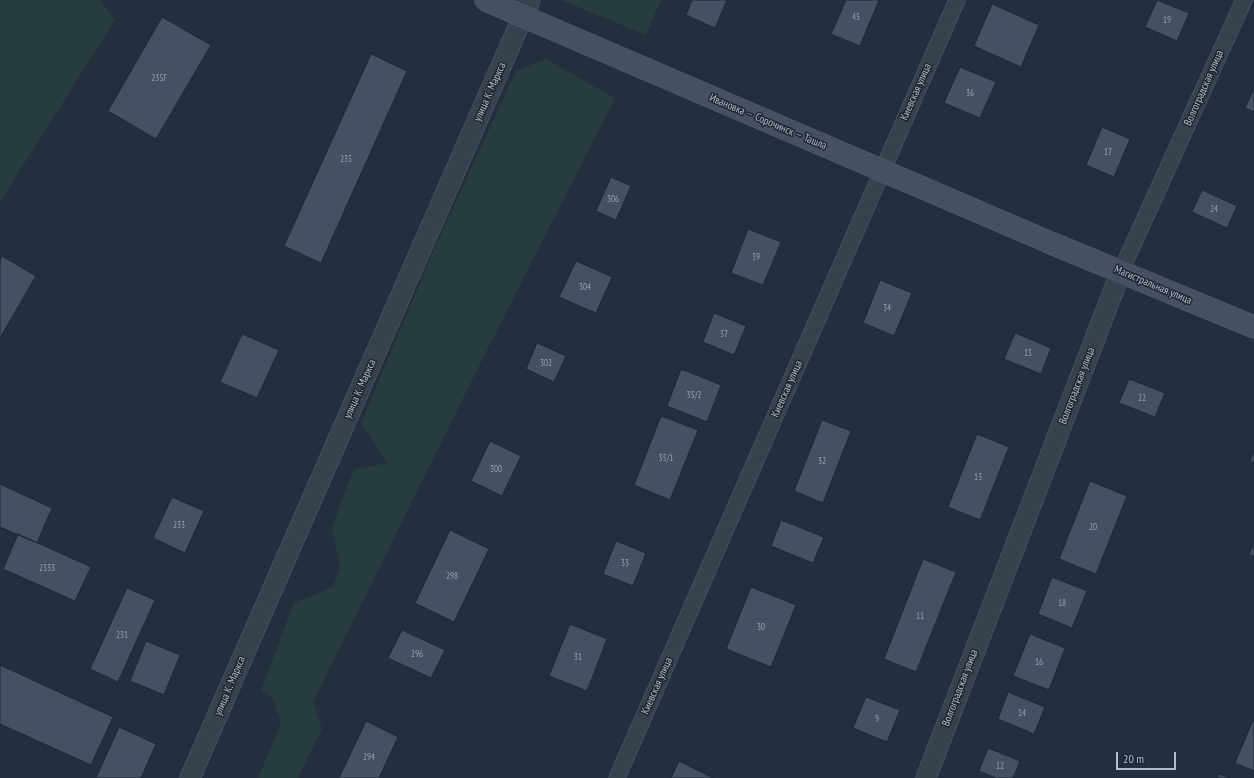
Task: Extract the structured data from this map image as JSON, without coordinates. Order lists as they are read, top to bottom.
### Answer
{
  "streets": {
    "main road": ["Ивановка — Сорочинск — Ташла", "Магистральная улица"],
    "street": ["Волгоградская улица", "улица К. Маркса", "Киевская улица"]
  },
  "crossings": [
    ["Волгоградская улица", "Магистральная улица"],
    ["Ивановка — Сорочинск — Ташла", "Магистральная улица"]
  ],
  "house_numbers": [
    "45",
    "19",
    "235Г",
    "36",
    "17",
    "235",
    "306",
    "24",
    "39",
    "304",
    "34",
    "37",
    "15",
    "302",
    "35/2",
    "22",
    "35/1",
    "32",
    "300",
    "13",
    "233",
    "20",
    "33",
    "233З",
    "298",
    "18",
    "11",
    "30",
    "231",
    "296",
    "31",
    "16",
    "14",
    "9",
    "294",
    "12"
  ],
  "scale_bar": "20 m"
}
